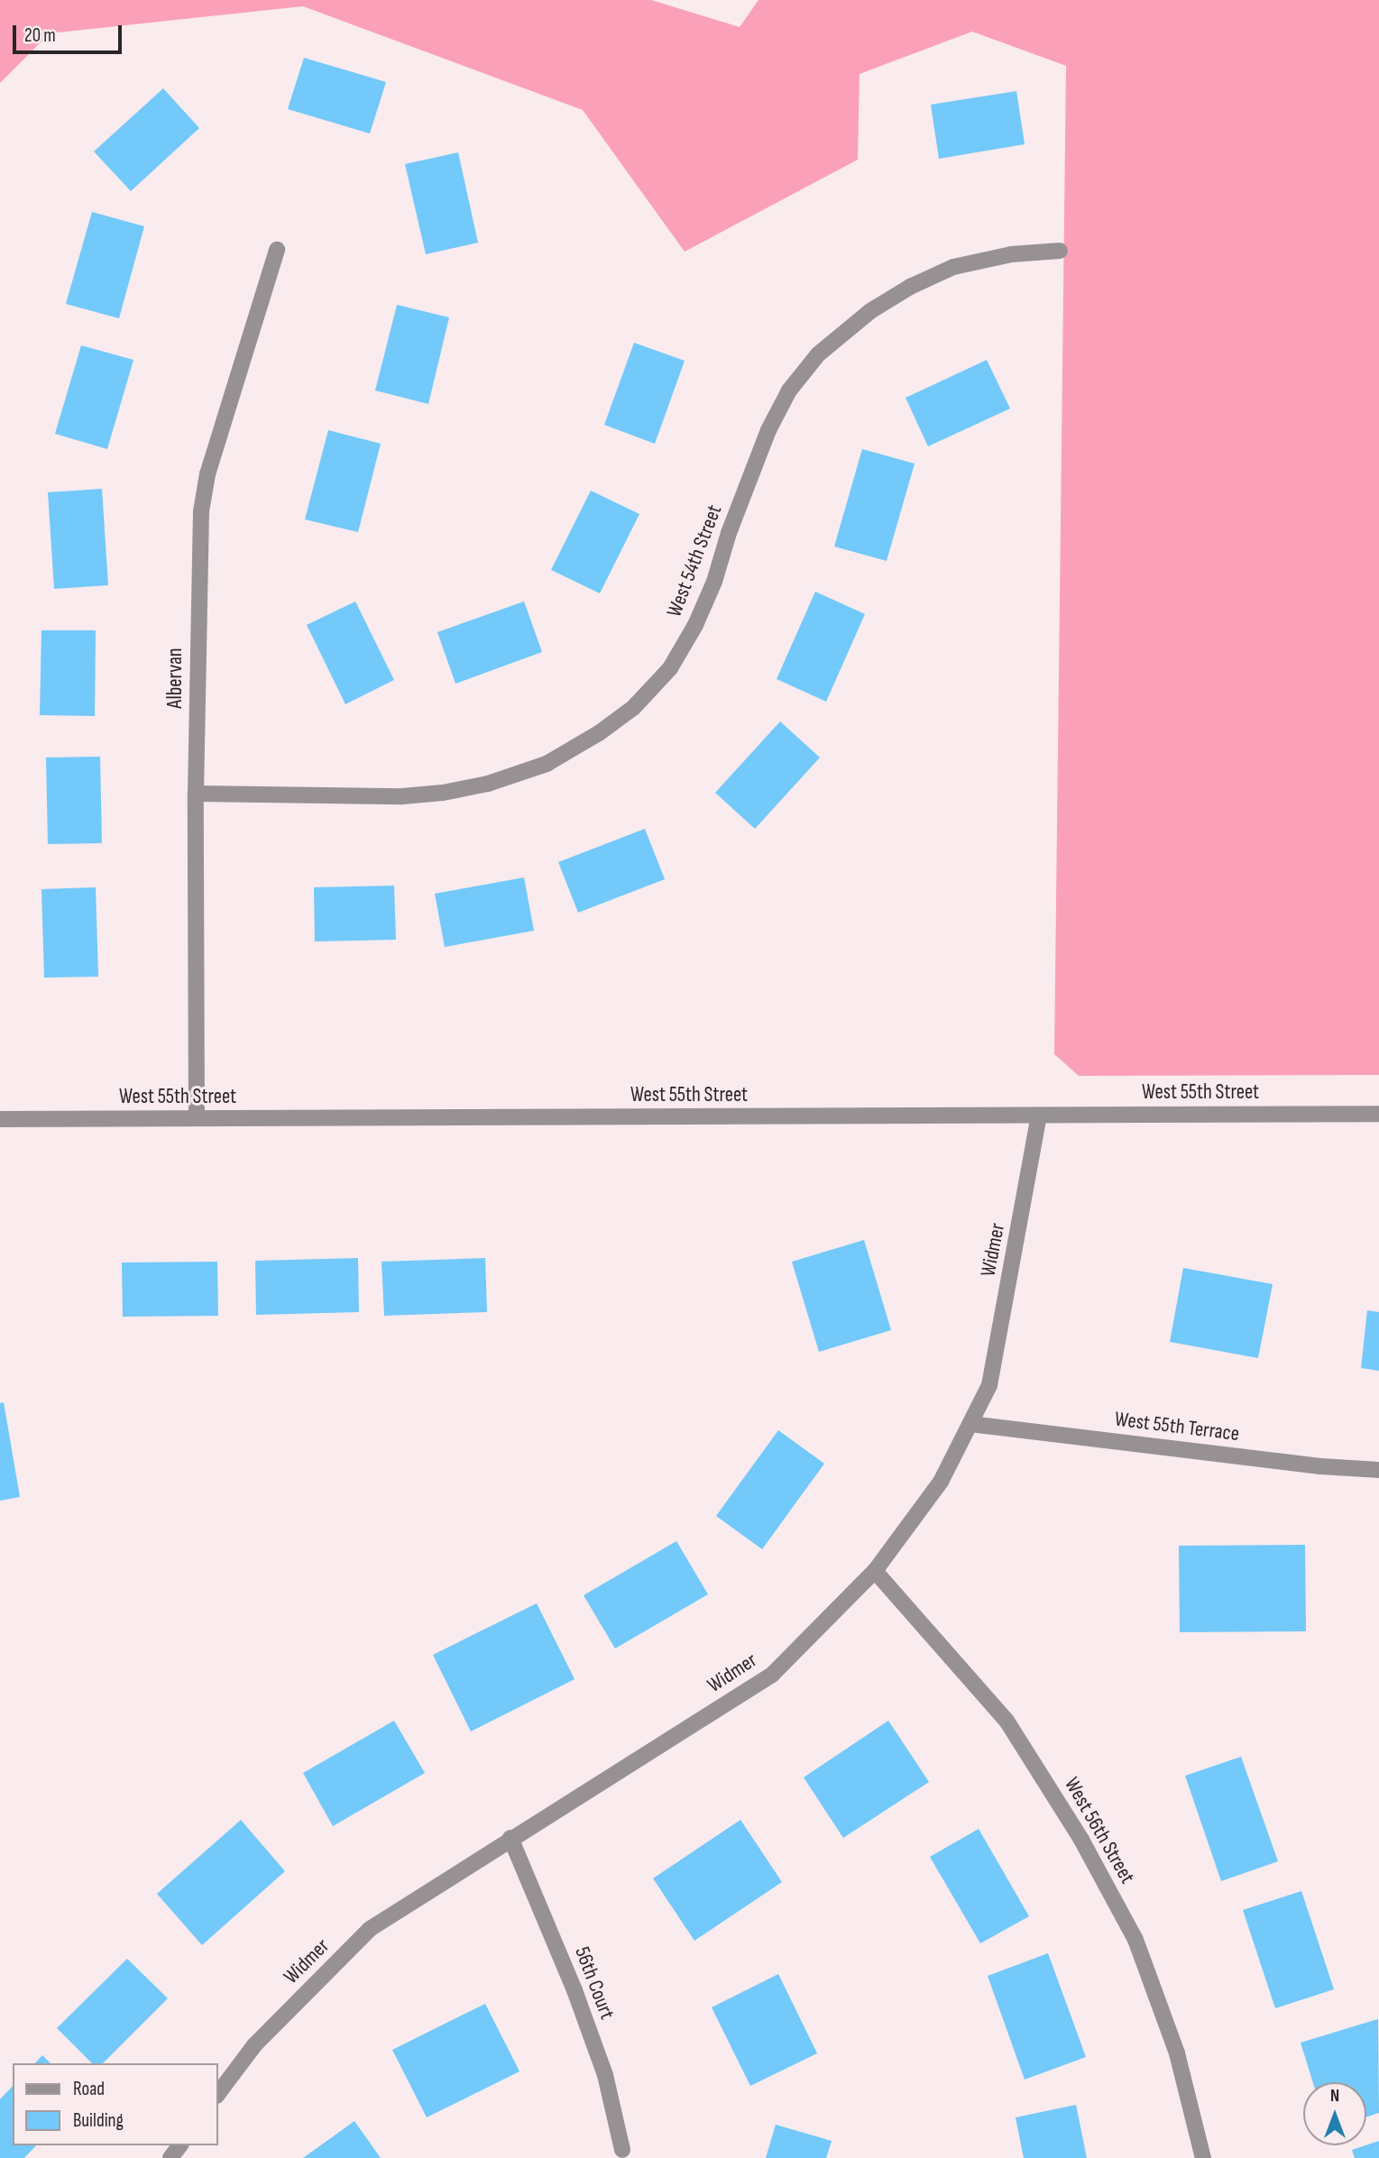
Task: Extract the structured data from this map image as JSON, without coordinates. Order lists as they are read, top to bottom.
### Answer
{
  "streets": {
    "street": [
      "West 54th Street",
      "Albervan",
      "West 55th Street",
      "Widmer",
      "West 55th Terrace",
      "West 56th Street",
      "56th Court"
    ]
  },
  "crossings": [
    ["West 54th Street", "Albervan"],
    ["Albervan", "West 55th Street"],
    ["West 55th Street", "Widmer"],
    ["Widmer", "West 55th Terrace"],
    ["Widmer", "West 56th Street"],
    ["Widmer", "56th Court"]
  ],
  "legend": ["Road", "Building"],
  "scale_bar": "20 m",
  "north": "top"
}
